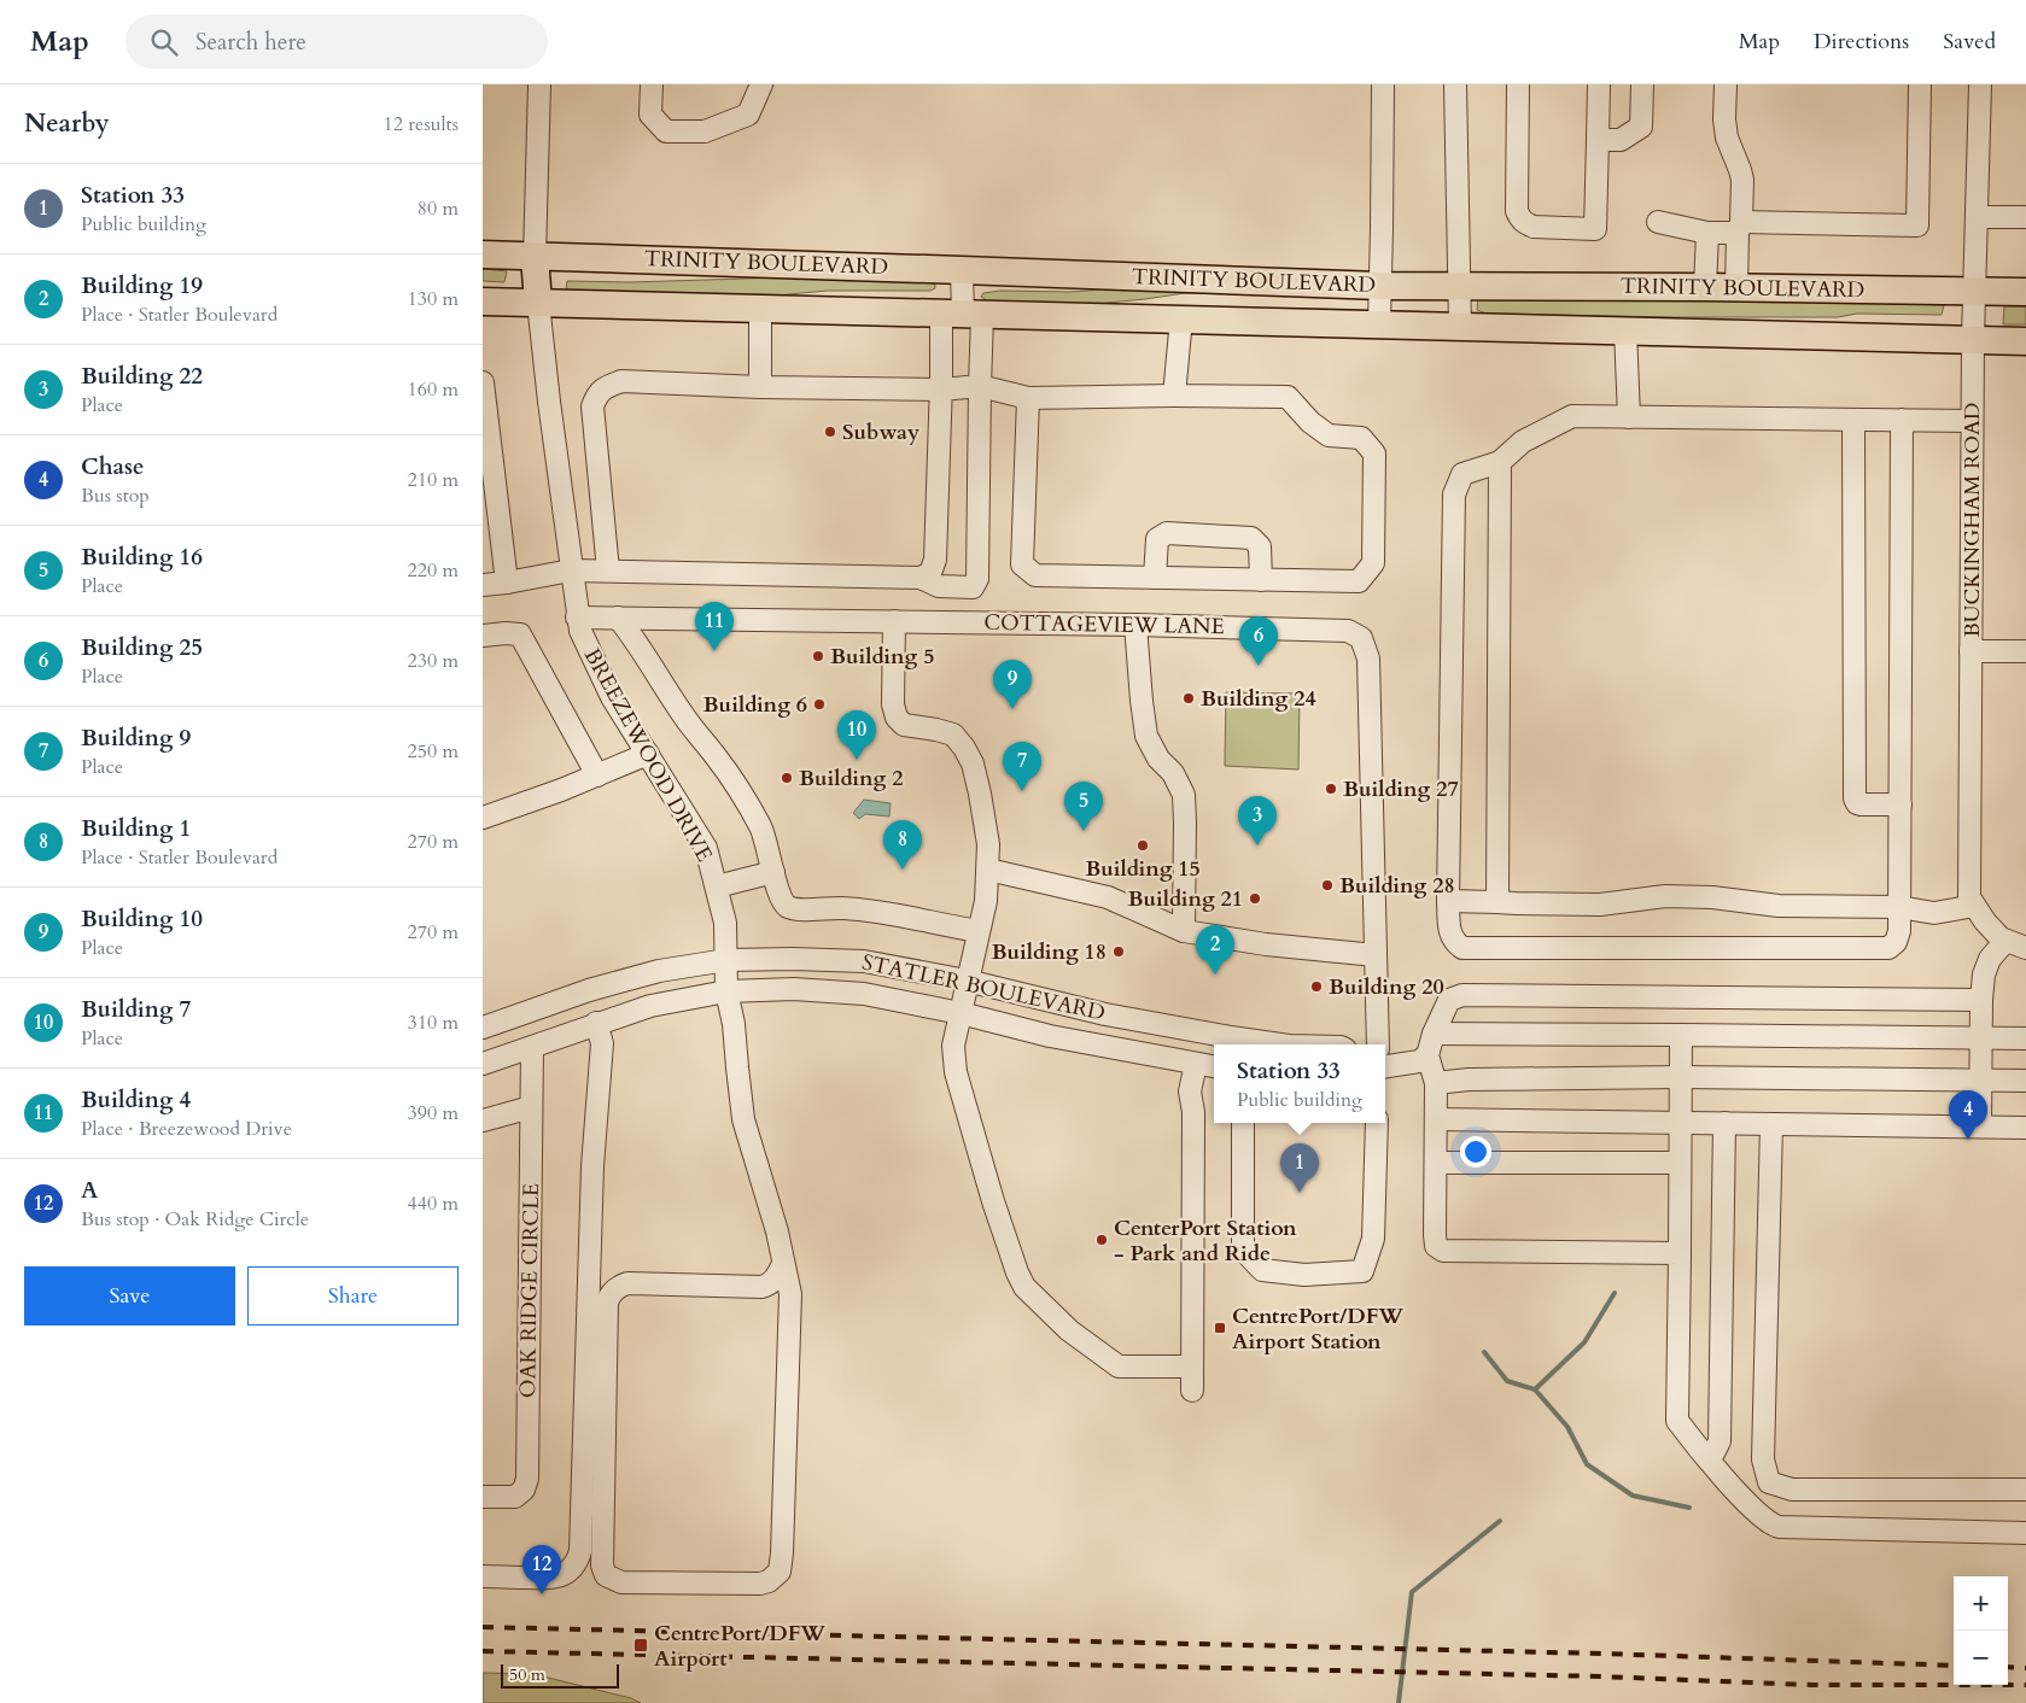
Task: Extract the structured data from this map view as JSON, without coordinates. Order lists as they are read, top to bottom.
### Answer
{
  "streets": {
    "main road": ["TRINITY BOULEVARD"],
    "street": [
      "BUCKINGHAM ROAD",
      "COTTAGEVIEW LANE",
      "BREEZEWOOD DRIVE",
      "STATLER BOULEVARD",
      "OAK RIDGE CIRCLE"
    ]
  },
  "crossings": [
    ["TRINITY BOULEVARD", "BUCKINGHAM ROAD"],
    ["TRINITY BOULEVARD", "BREEZEWOOD DRIVE"],
    ["COTTAGEVIEW LANE", "BREEZEWOOD DRIVE"],
    ["BREEZEWOOD DRIVE", "STATLER BOULEVARD"],
    ["STATLER BOULEVARD", "OAK RIDGE CIRCLE"]
  ],
  "places": {
    "other": [
      "Subway",
      "Building 5",
      "Building 24",
      "Building 6",
      "Building 2",
      "Building 27",
      "Building 15",
      "Building 28",
      "Building 21",
      "Building 18",
      "Building 20",
      "CenterPort Station - Park and Ride"
    ],
    "transit": ["CentrePort/DFW Airport Station", "CentrePort/DFW Airport"]
  },
  "scale_bar": "50 m",
  "page": {
    "header": "Map",
    "search": "Search here",
    "nav": ["Map", "Directions", "Saved"],
    "heading": ["Nearby", "12 results"],
    "list": [
      {
        "mark": "1",
        "name": "Station 33",
        "note": "Public building",
        "value": "80 m"
      },
      {
        "mark": "2",
        "name": "Building 19",
        "note": "Place · Statler Boulevard",
        "value": "130 m"
      },
      {
        "mark": "3",
        "name": "Building 22",
        "note": "Place",
        "value": "160 m"
      },
      {
        "mark": "4",
        "name": "Chase",
        "note": "Bus stop",
        "value": "210 m"
      },
      {
        "mark": "5",
        "name": "Building 16",
        "note": "Place",
        "value": "220 m"
      },
      {
        "mark": "6",
        "name": "Building 25",
        "note": "Place",
        "value": "230 m"
      },
      {
        "mark": "7",
        "name": "Building 9",
        "note": "Place",
        "value": "250 m"
      },
      {
        "mark": "8",
        "name": "Building 1",
        "note": "Place · Statler Boulevard",
        "value": "270 m"
      },
      {
        "mark": "9",
        "name": "Building 10",
        "note": "Place",
        "value": "270 m"
      },
      {
        "mark": "10",
        "name": "Building 7",
        "note": "Place",
        "value": "310 m"
      },
      {
        "mark": "11",
        "name": "Building 4",
        "note": "Place · Breezewood Drive",
        "value": "390 m"
      },
      {
        "mark": "12",
        "name": "A",
        "note": "Bus stop · Oak Ridge Circle",
        "value": "440 m"
      }
    ],
    "pins": [
      "11",
      "6",
      "9",
      "10",
      "7",
      "5",
      "3",
      "8",
      "2",
      "4",
      "1",
      "12"
    ],
    "popup": ["Station 33", "Public building"],
    "buttons": ["Save", "Share"],
    "map_buttons": ["+", "−"],
    "scale": "50 m"
  }
}
